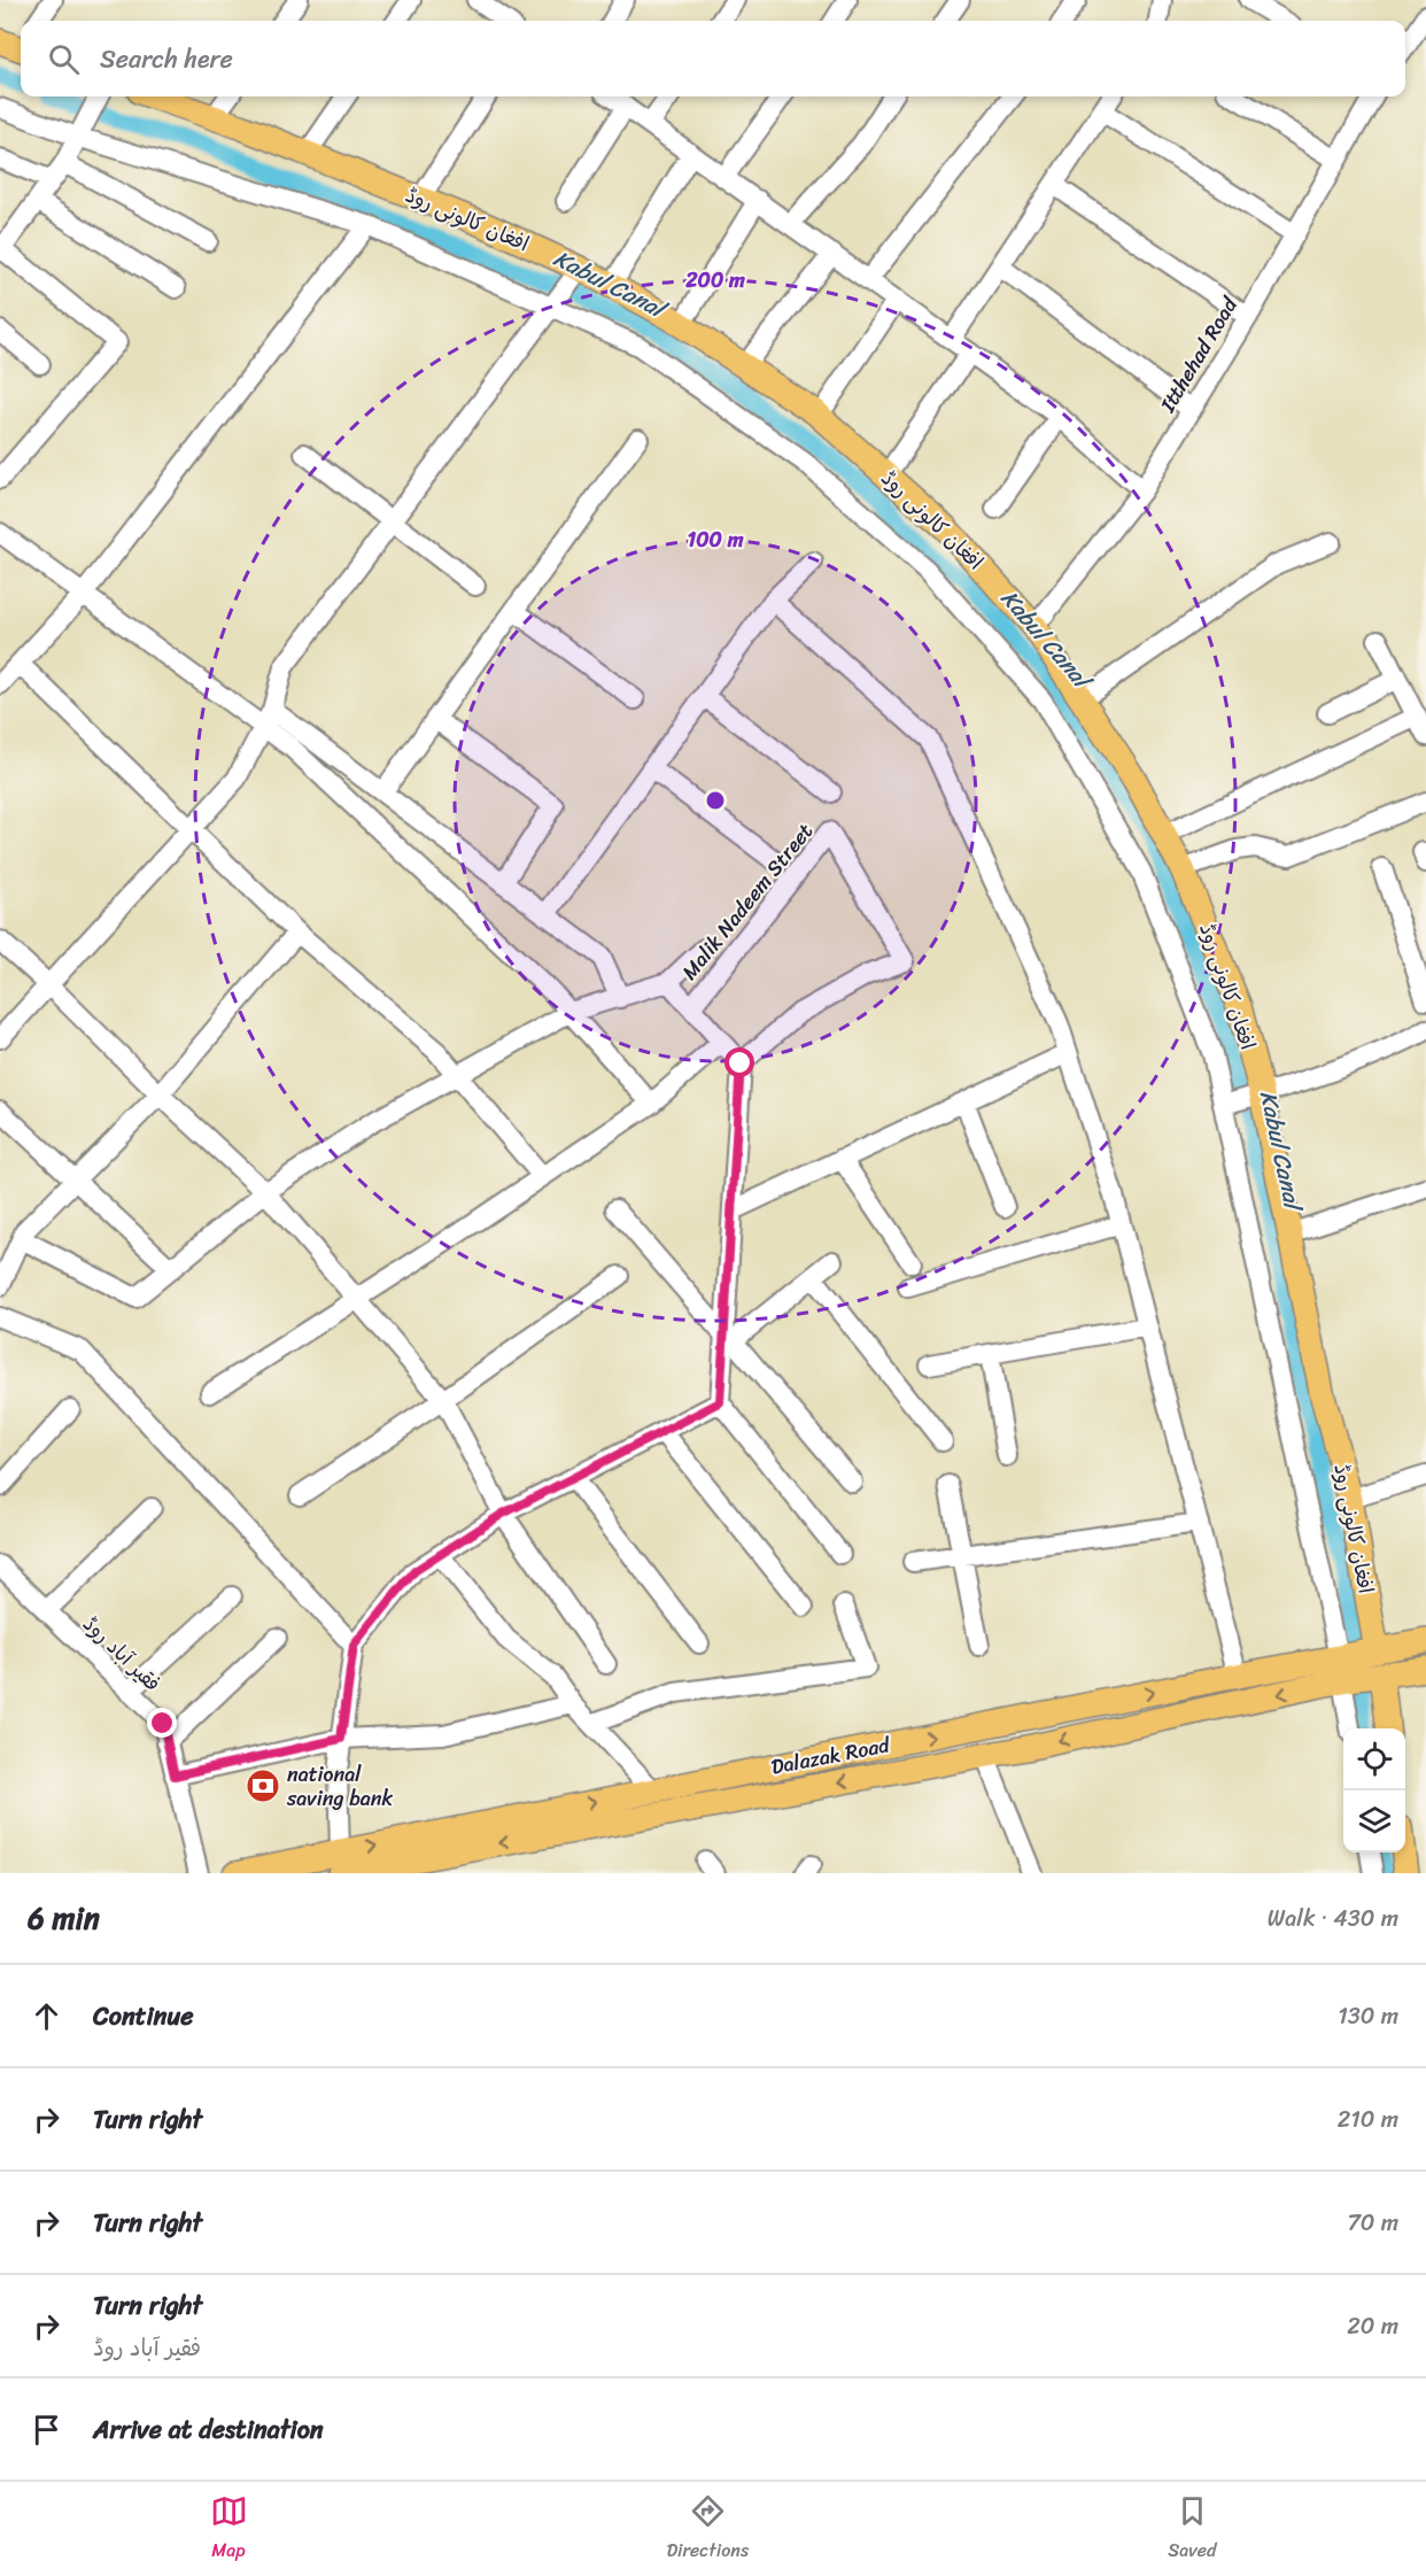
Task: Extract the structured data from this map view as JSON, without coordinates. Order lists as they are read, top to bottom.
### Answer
{
  "streets": {
    "main road": ["افغان کالونی روڈ", "Dalazak Road"],
    "street": ["Itthehad Road", "Malik Nadeem Street", "فقیر آباد روڈ"]
  },
  "crossings": [
    ["افغان کالونی روڈ", "Itthehad Road"],
    ["افغان کالونی روڈ", "Dalazak Road"]
  ],
  "water": ["Kabul Canal"],
  "places": {
    "bank": ["national saving bank"]
  },
  "page": {
    "search": "Search here",
    "heading": ["6 min", "Walk · 430 m"],
    "list": [
      ["Continue", "130 m"],
      ["Turn right", "210 m"],
      ["Turn right", "70 m"],
      ["Turn right", "فقیر آباد روڈ", "20 m"],
      "Arrive at destination"
    ],
    "nav": ["Map", "Directions", "Saved"]
  },
  "rings": ["200 m", "100 m"]
}
